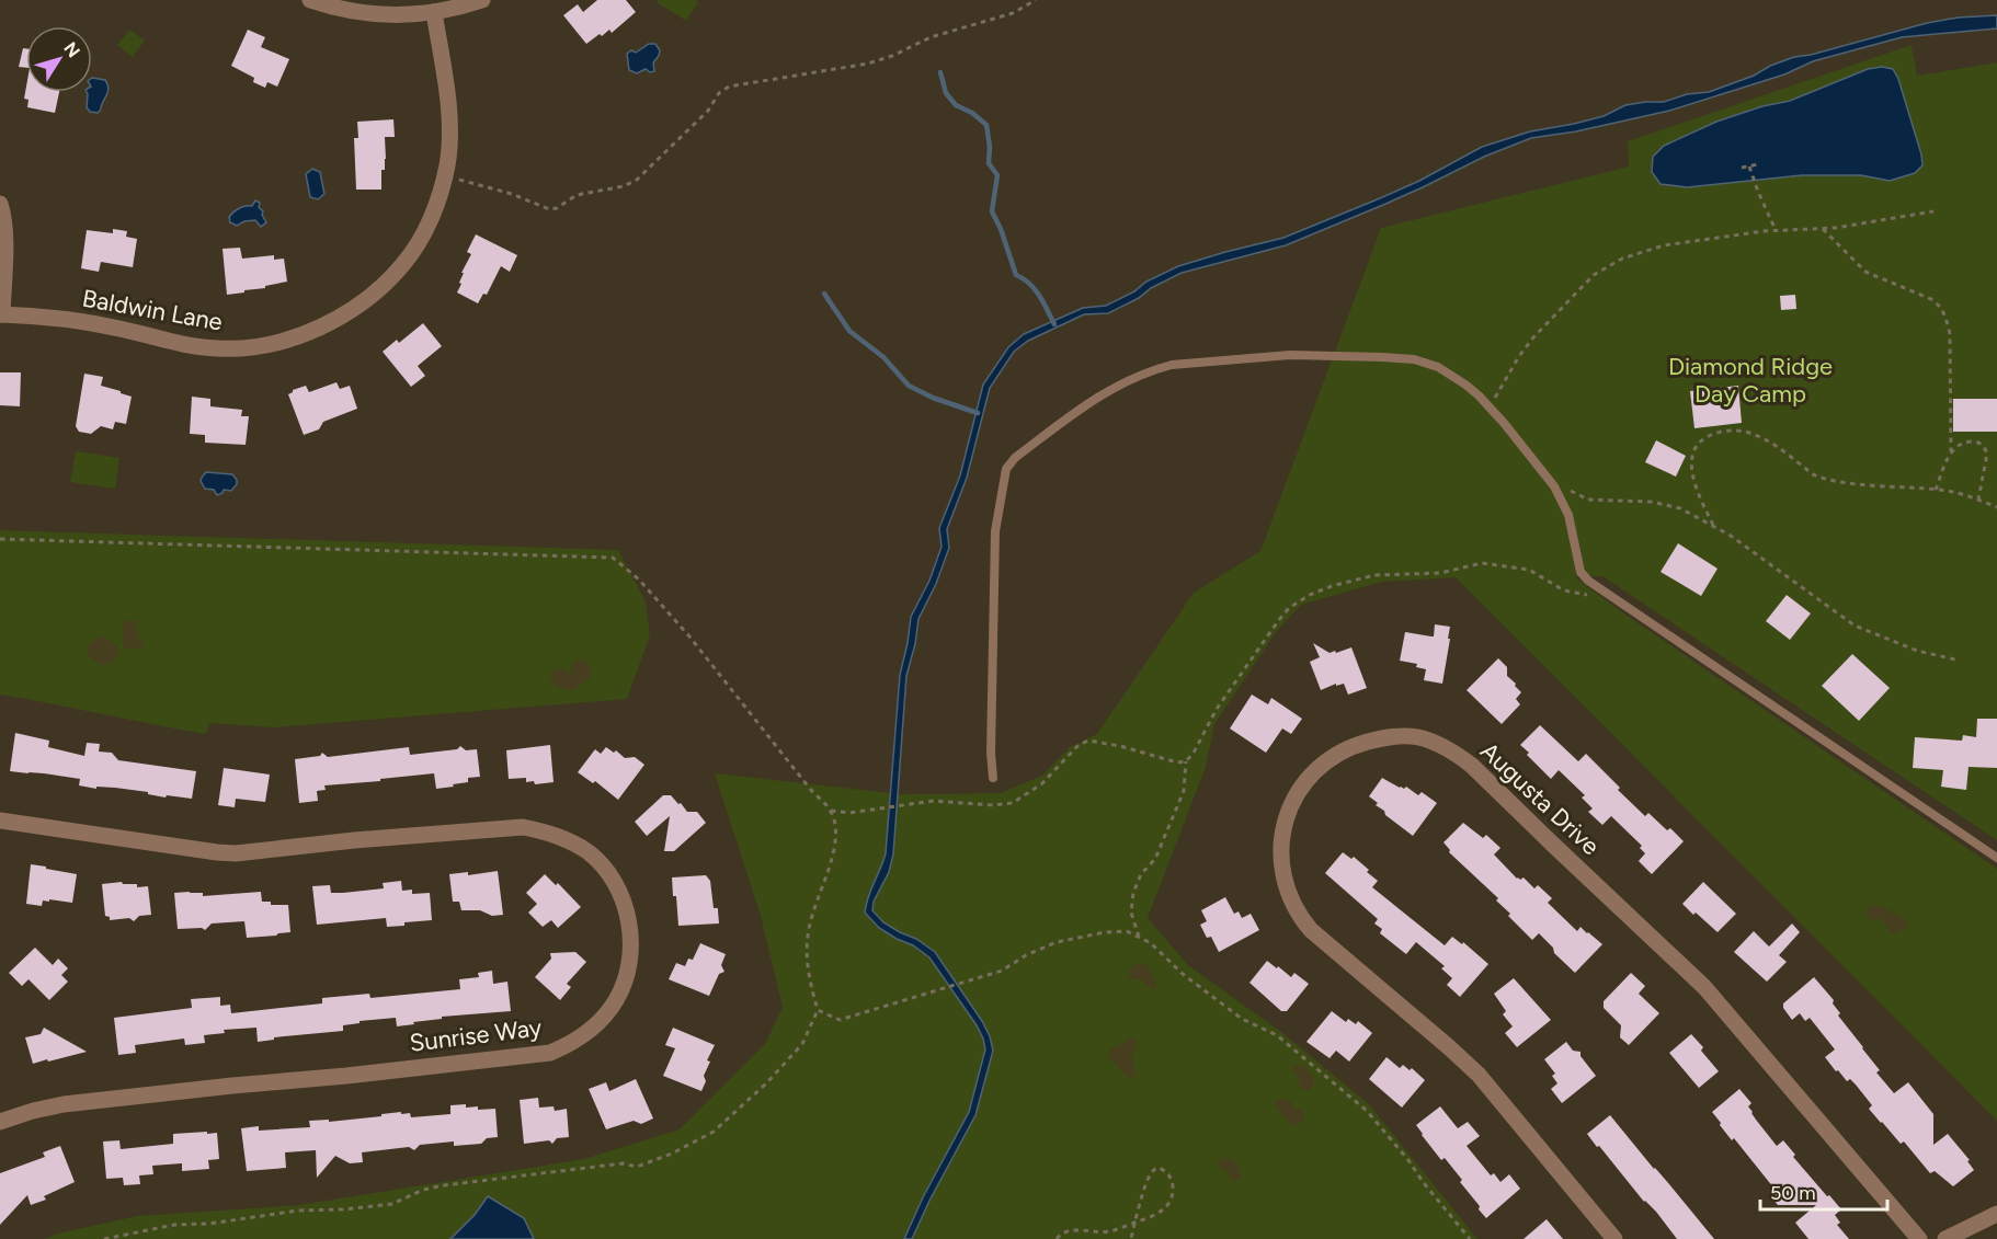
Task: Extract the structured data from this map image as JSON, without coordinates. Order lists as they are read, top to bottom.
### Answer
{
  "streets": {
    "street": ["Baldwin Lane", "Augusta Drive", "Sunrise Way"]
  },
  "parks": ["Diamond Ridge Day Camp"],
  "scale_bar": "50 m",
  "north": "top right"
}
